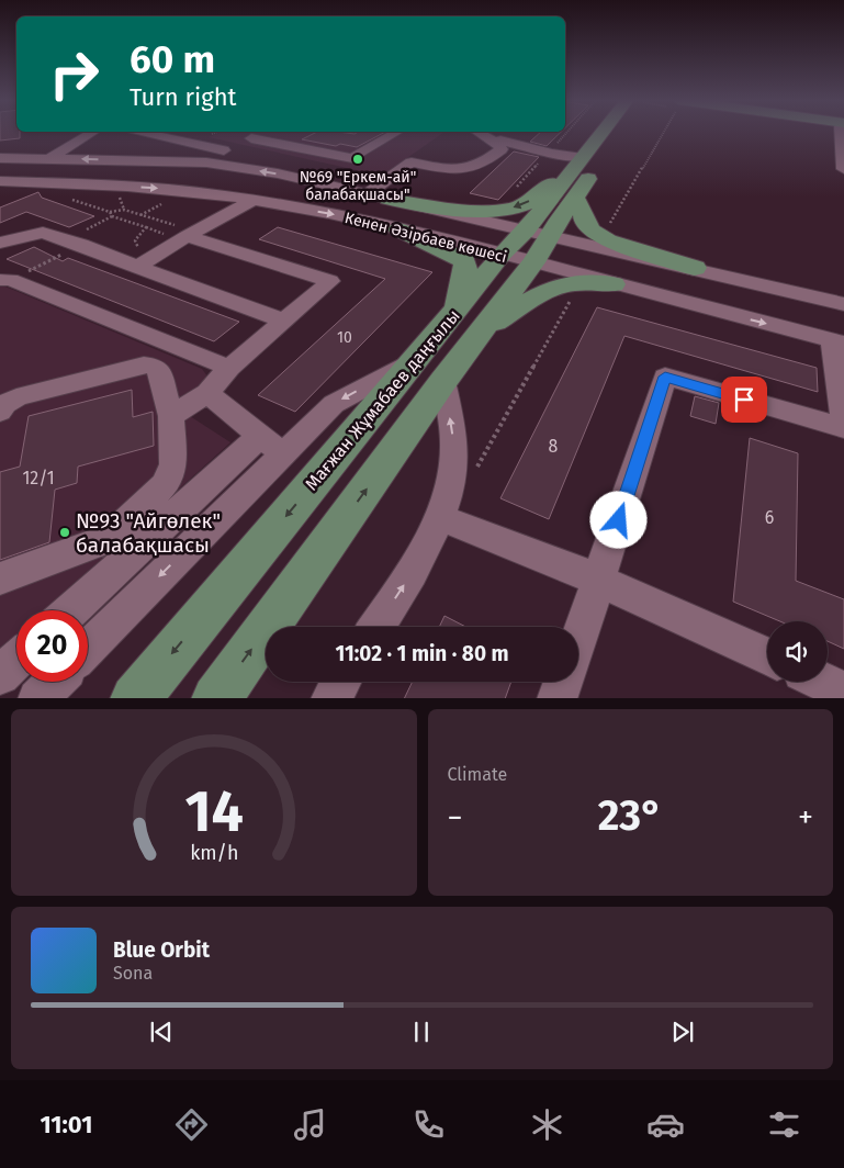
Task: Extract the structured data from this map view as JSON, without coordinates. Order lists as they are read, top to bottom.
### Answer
{
  "streets": {
    "main road": ["Мағжан Жұмабаев даңғылы"],
    "street": ["Кенен Әзірбаев көшесі"]
  },
  "crossings": [
    ["Кенен Әзірбаев көшесі", "Мағжан Жұмабаев даңғылы"]
  ],
  "places": ["№69 \"Еркем-ай\" балабақшасы\"", "№93 \"Айгөлек\" балабақшасы"],
  "house_numbers": [
    "10",
    "8",
    "12/1",
    "6"
  ],
  "page": {
    "turn": ["60 m", "Turn right"],
    "limit": "20",
    "trip": "11:02 · 1 min · 80 m",
    "tile": "Climate",
    "heat": ["−", "23°", "+"],
    "song": ["Blue Orbit", "Sona"],
    "tabs": "11:01",
    "gauge": ["14", "km/h"]
  }
}
